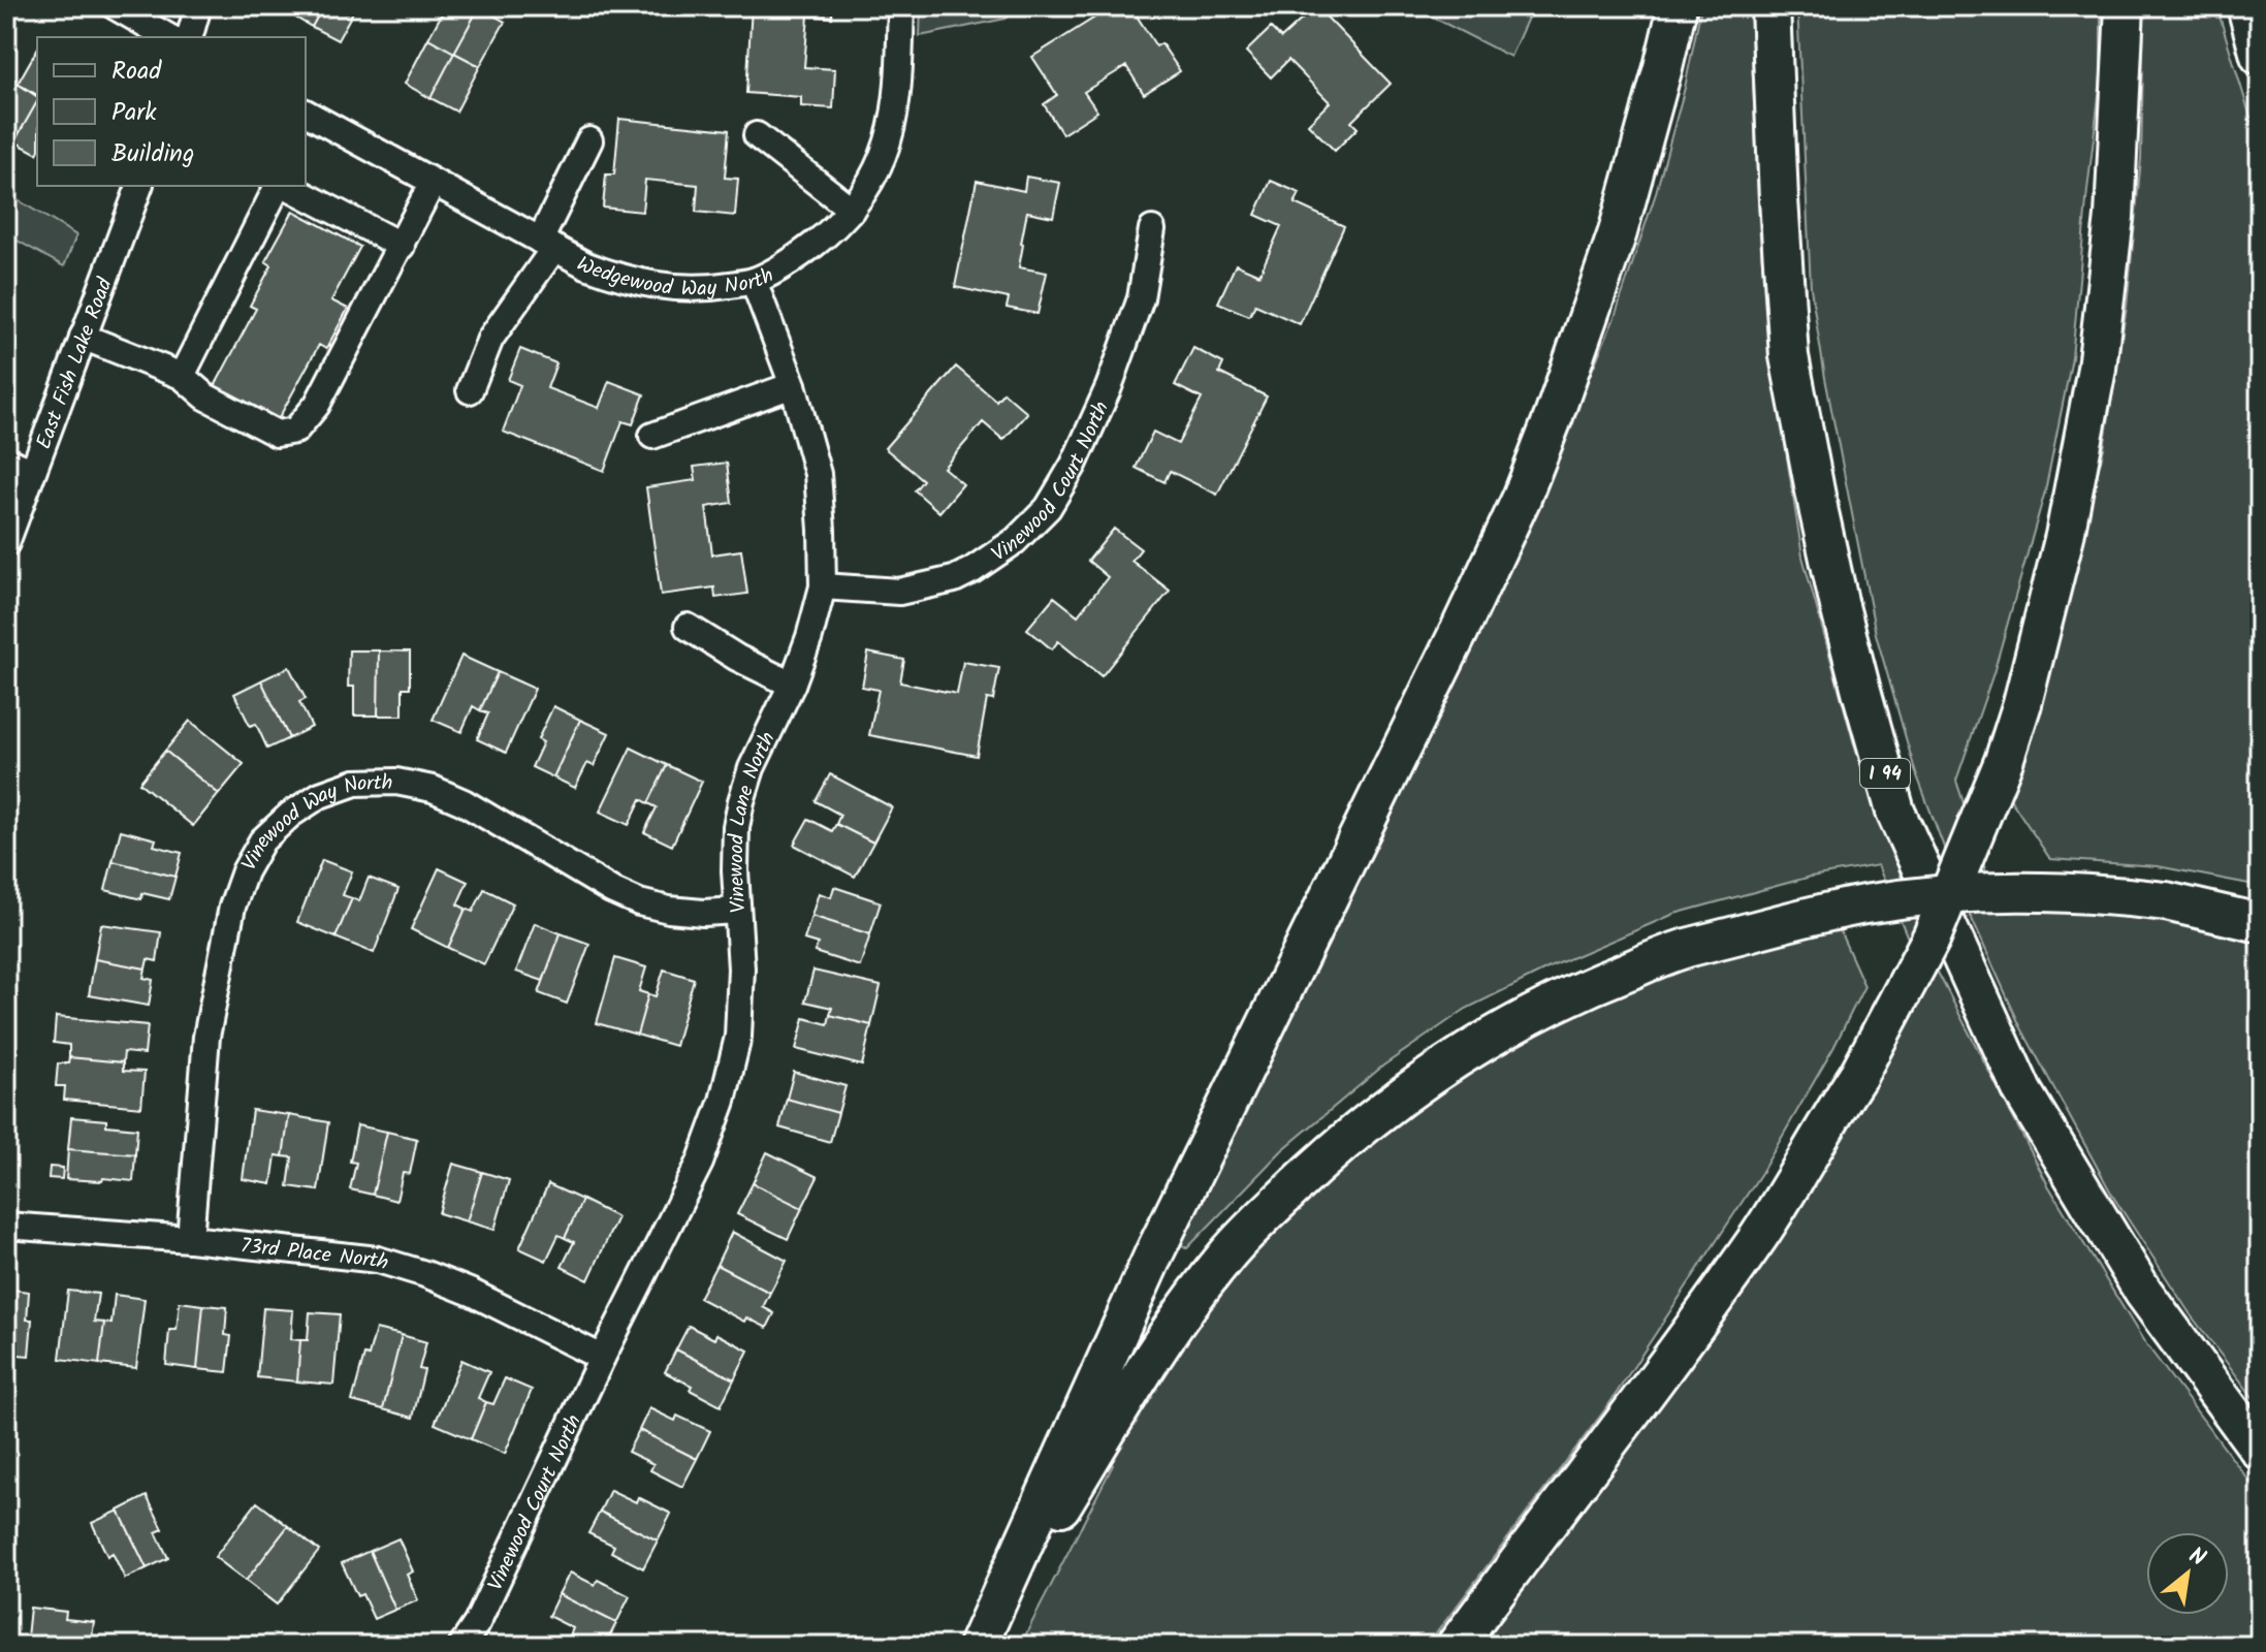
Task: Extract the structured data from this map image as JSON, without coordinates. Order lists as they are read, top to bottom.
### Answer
{
  "streets": {
    "highway": ["I 94"],
    "street": [
      "Wedgewood Way North",
      "East Fish Lake Road",
      "Vinewood Court North",
      "Vinewood Lane North",
      "Vinewood Way North",
      "73rd Place North"
    ]
  },
  "crossings": [
    ["Wedgewood Way North", "Vinewood Lane North"],
    ["Vinewood Court North", "Vinewood Lane North"],
    ["Vinewood Court North", "73rd Place North"],
    ["Vinewood Lane North", "Vinewood Way North"],
    ["Vinewood Lane North", "73rd Place North"],
    ["Vinewood Way North", "73rd Place North"]
  ],
  "legend": ["Road", "Park", "Building"],
  "north": "top right"
}
